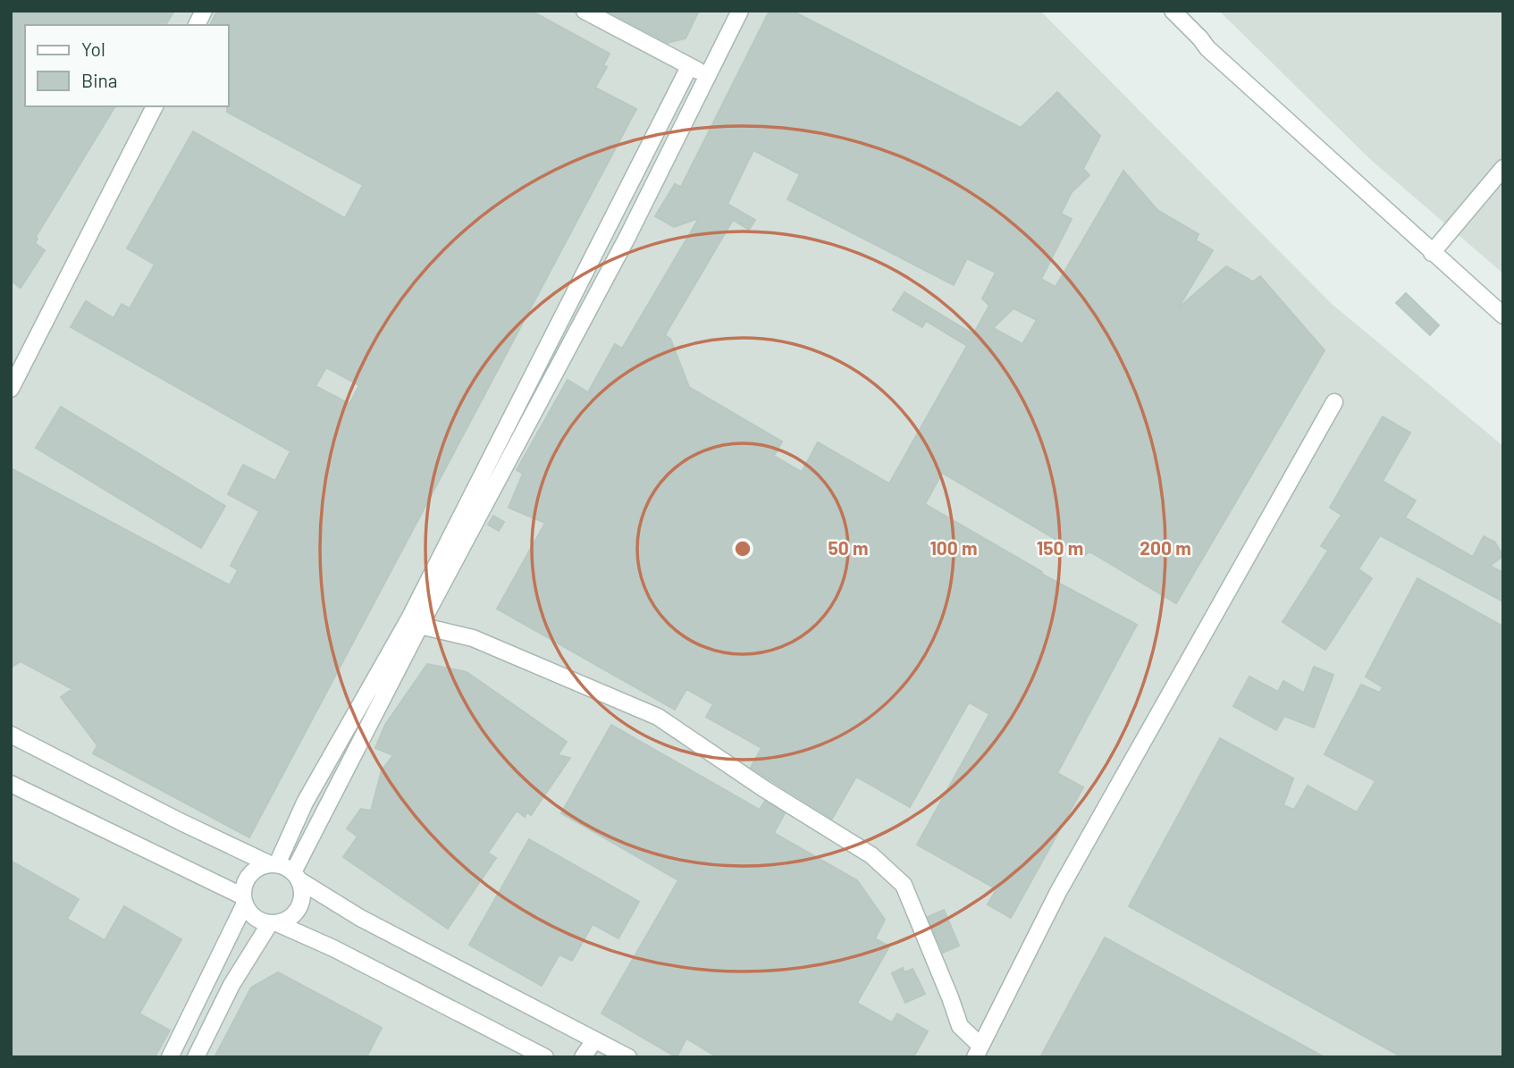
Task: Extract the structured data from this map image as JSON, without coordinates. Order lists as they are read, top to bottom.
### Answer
{
  "legend": ["Yol", "Bina"],
  "rings": [
    "50 m",
    "100 m",
    "150 m",
    "200 m"
  ]
}
